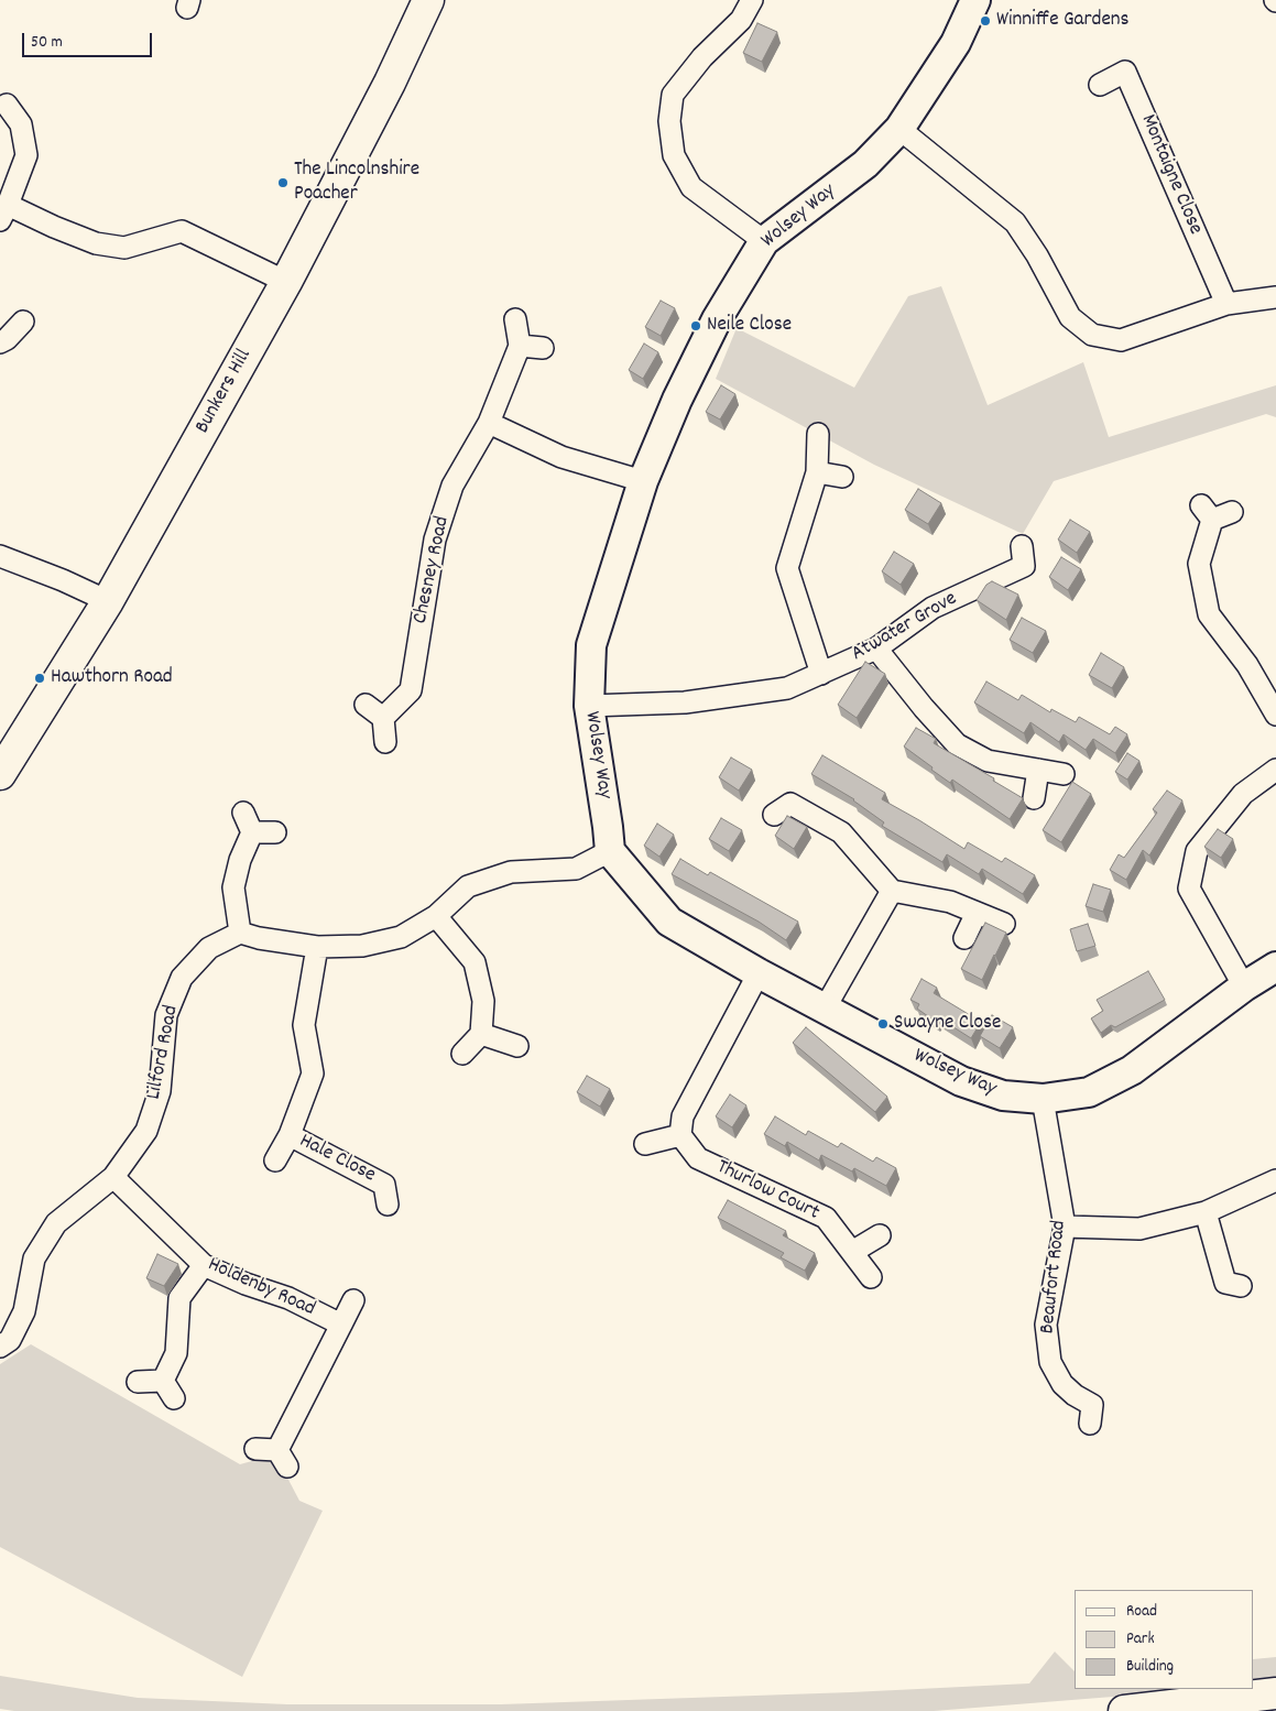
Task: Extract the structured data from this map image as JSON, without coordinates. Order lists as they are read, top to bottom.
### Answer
{
  "streets": {
    "main road": ["Bunkers Hill"],
    "street": [
      "Montaigne Close",
      "Wolsey Way",
      "Chesney Road",
      "Atwater Grove",
      "Lilford Road",
      "Hale Close",
      "Thurlow Court",
      "Beaufort Road",
      "Holdenby Road"
    ]
  },
  "crossings": [
    ["Wolsey Way", "Atwater Grove"],
    ["Wolsey Way", "Beaufort Road"],
    ["Lilford Road", "Holdenby Road"]
  ],
  "places": [
    "Winniffe Gardens",
    "The Lincolnshire Poacher",
    "Neile Close",
    "Hawthorn Road",
    "Swayne Close"
  ],
  "legend": ["Road", "Park", "Building"],
  "scale_bar": "50 m"
}
